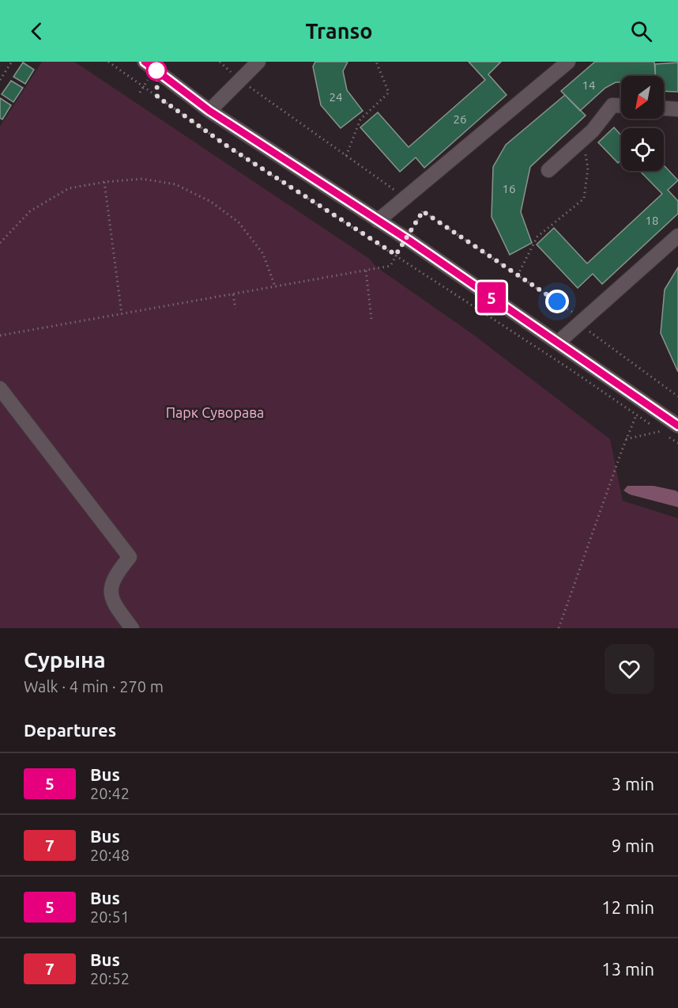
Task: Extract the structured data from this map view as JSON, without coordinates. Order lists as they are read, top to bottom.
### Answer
{
  "parks": ["Парк Суворава"],
  "lines": ["bus line 5"],
  "house_numbers": [
    "14",
    "24",
    "26",
    "16",
    "18"
  ],
  "north": "bottom left",
  "page": {
    "header": "Transo",
    "on_map": "5",
    "heading": [
      ["Сурына", "Walk · 4 min · 270 m"],
      "Departures"
    ],
    "list": [
      {
        "mark": "5",
        "name": "Bus",
        "note": "20:42",
        "value": "3 min"
      },
      {
        "mark": "7",
        "name": "Bus",
        "note": "20:48",
        "value": "9 min"
      },
      {
        "mark": "5",
        "name": "Bus",
        "note": "20:51",
        "value": "12 min"
      },
      {
        "mark": "7",
        "name": "Bus",
        "note": "20:52",
        "value": "13 min"
      }
    ]
  }
}
